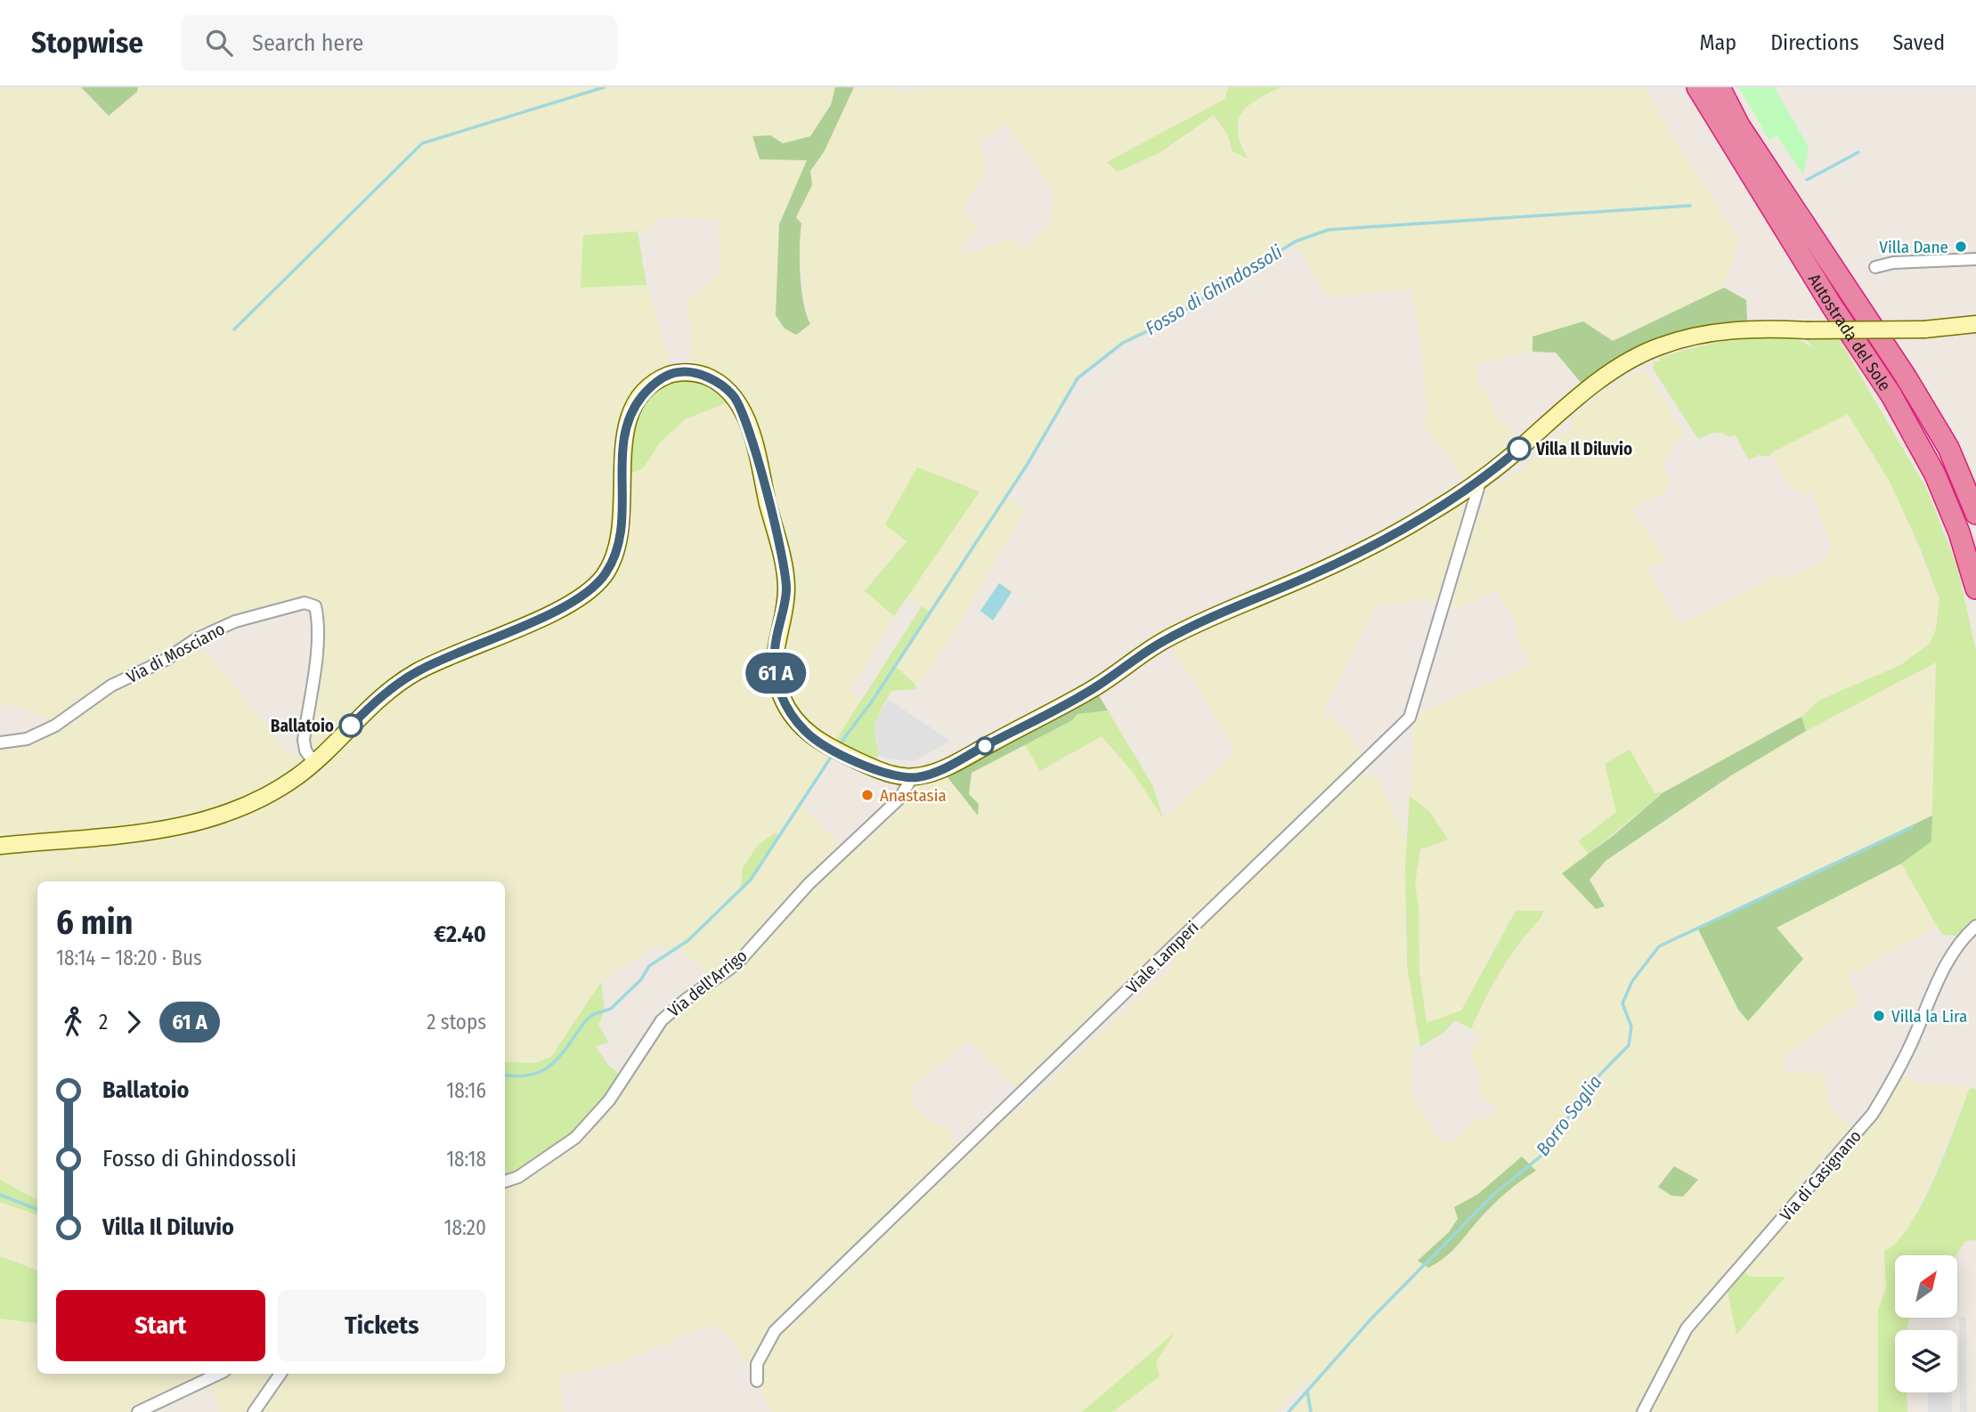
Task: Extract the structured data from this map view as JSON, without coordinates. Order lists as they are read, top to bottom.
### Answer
{
  "streets": {
    "highway": ["Autostrada del Sole"],
    "street": [
      "Via di Mosciano",
      "Viale Lamperi",
      "Via dell'Arrigo",
      "Via di Casignano"
    ]
  },
  "water": ["Fosso di Ghindossoli", "Borro Soglia"],
  "places": [
    "Villa Dane",
    "Villa Il Diluvio",
    "Ballatoio",
    "Anastasia",
    "Villa la Lira"
  ],
  "north": "top right",
  "page": {
    "header": "Stopwise",
    "search": "Search here",
    "nav": ["Map", "Directions", "Saved"],
    "on_map": "61 A",
    "heading": ["6 min", "18:14 – 18:20 · Bus", "€2.40"],
    "legs": ["2", "61 A", "2 stops"],
    "list": [
      {
        "name": "Ballatoio",
        "value": "18:16"
      },
      {
        "name": "Fosso di Ghindossoli",
        "value": "18:18"
      },
      {
        "name": "Villa Il Diluvio",
        "value": "18:20"
      }
    ],
    "buttons": ["Start", "Tickets"]
  }
}
